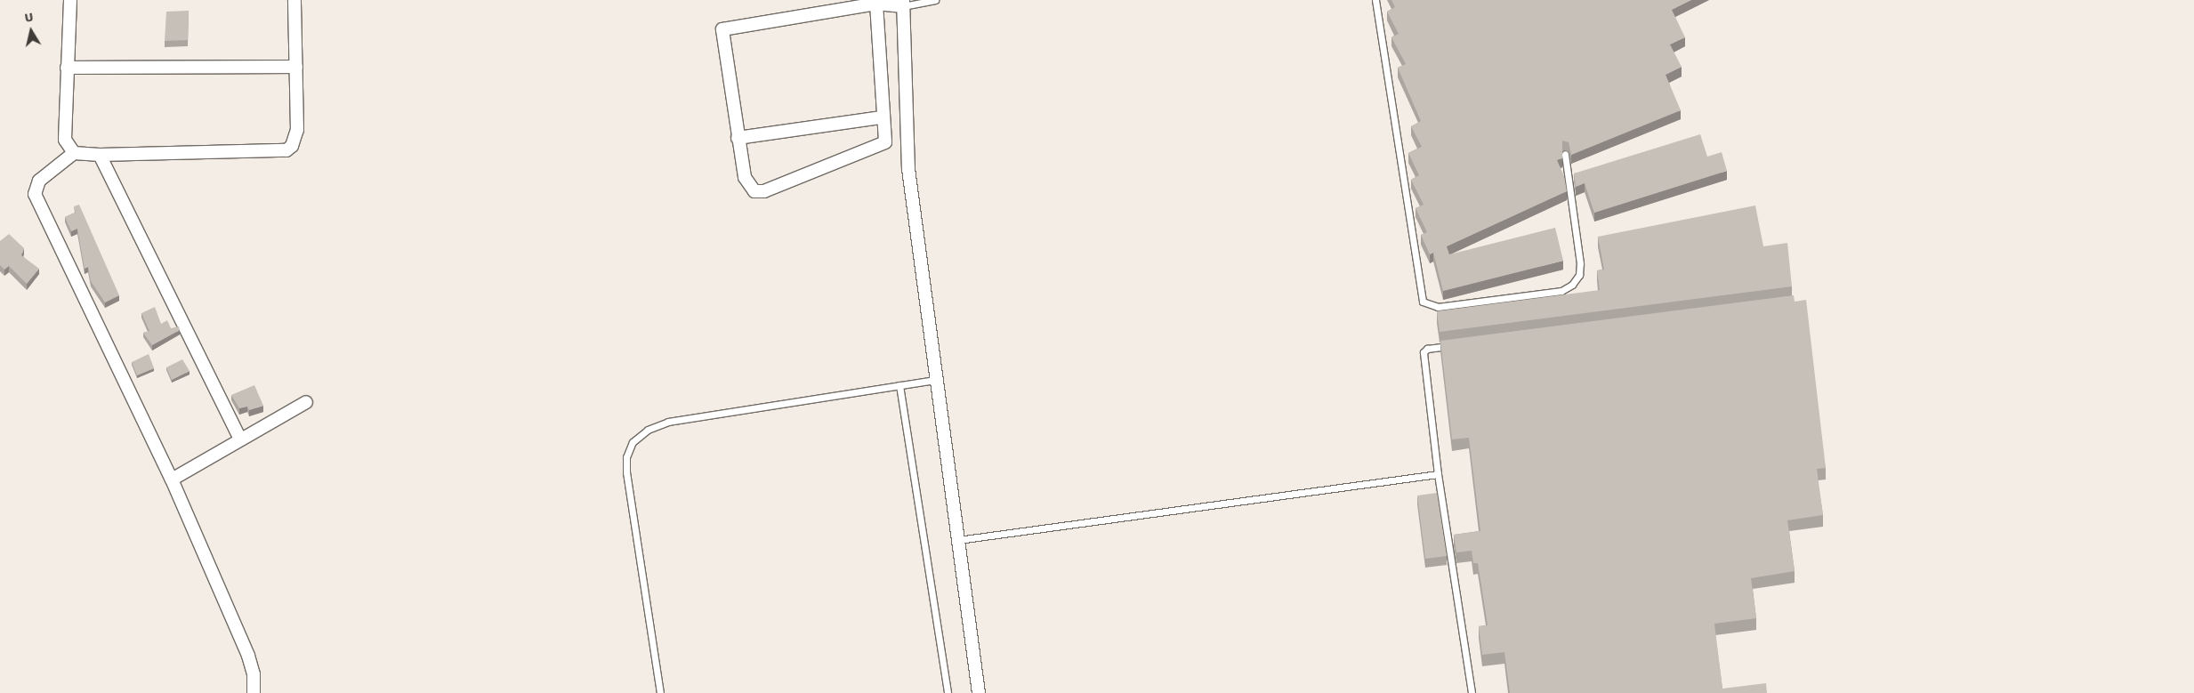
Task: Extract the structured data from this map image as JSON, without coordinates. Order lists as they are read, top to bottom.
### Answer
{
  "north": "top"
}
